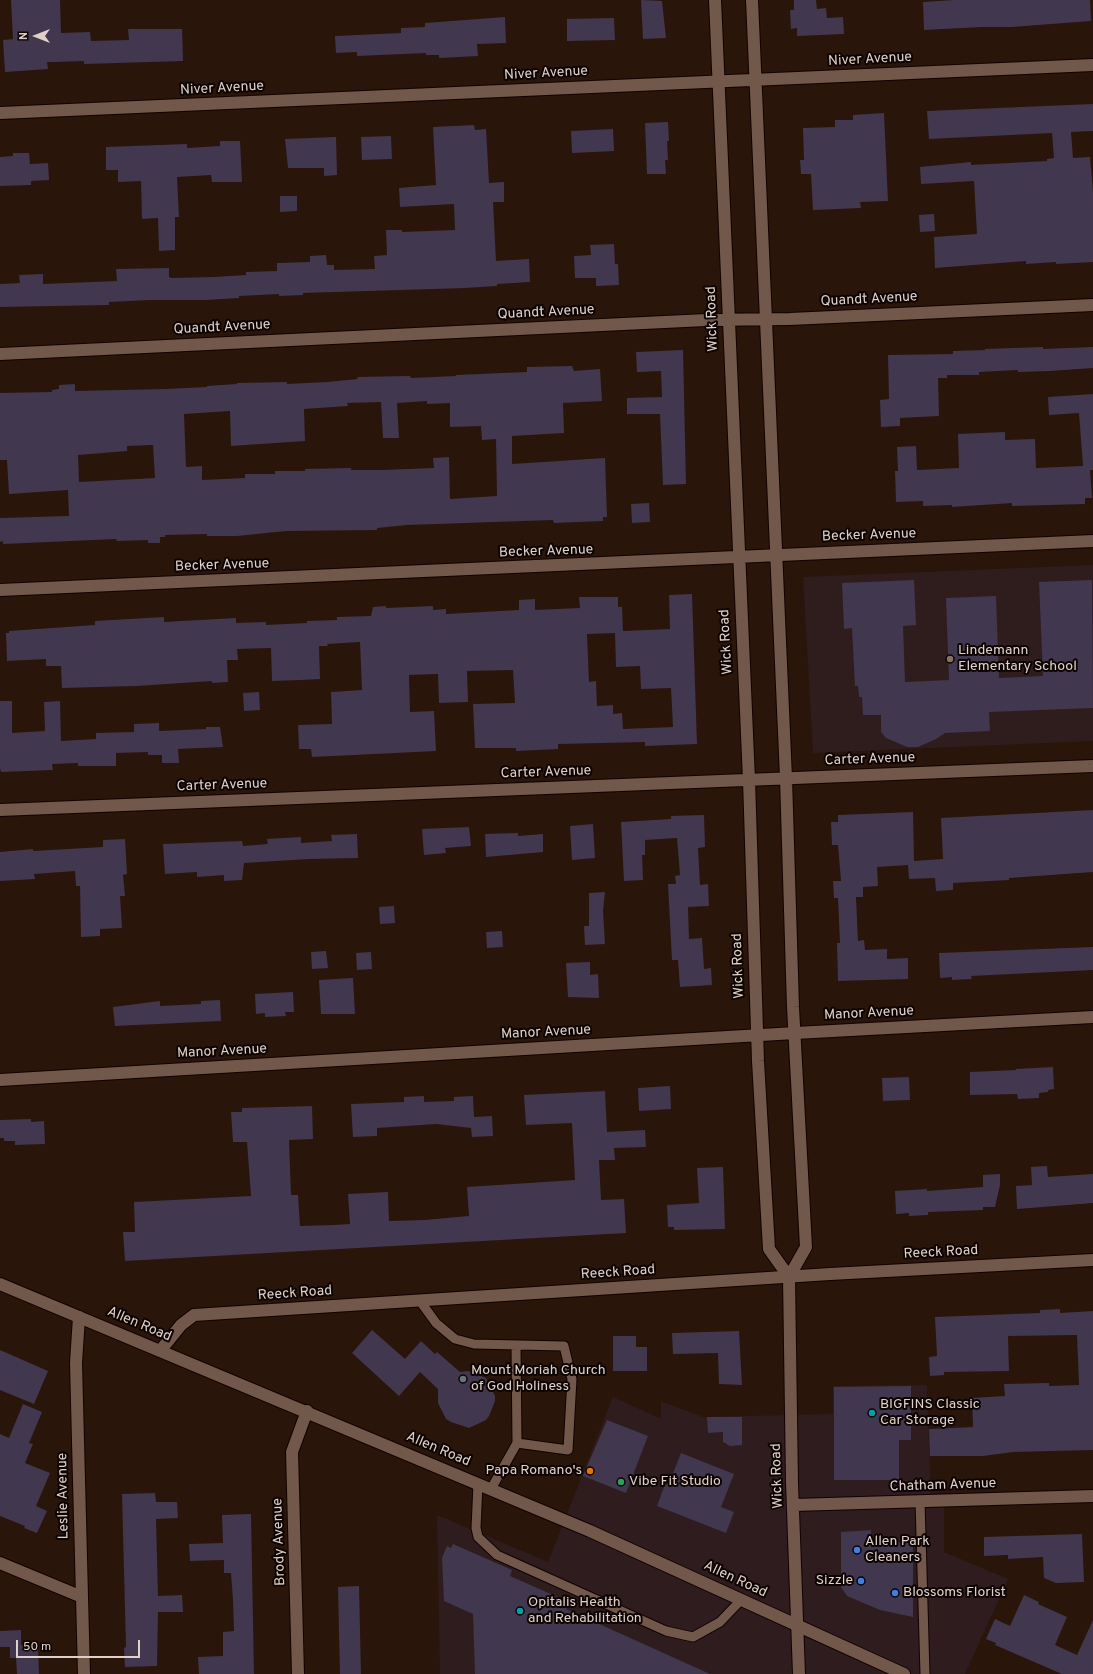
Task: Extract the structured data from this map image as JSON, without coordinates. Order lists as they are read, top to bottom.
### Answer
{
  "streets": {
    "street": [
      "Niver Avenue",
      "Quandt Avenue",
      "Wick Road",
      "Becker Avenue",
      "Carter Avenue",
      "Manor Avenue",
      "Reeck Road",
      "Allen Road",
      "Chatham Avenue",
      "Leslie Avenue",
      "Brody Avenue"
    ]
  },
  "crossings": [
    ["Niver Avenue", "Wick Road"],
    ["Quandt Avenue", "Wick Road"],
    ["Wick Road", "Becker Avenue"],
    ["Wick Road", "Carter Avenue"],
    ["Wick Road", "Manor Avenue"],
    ["Wick Road", "Reeck Road"],
    ["Wick Road", "Allen Road"],
    ["Wick Road", "Chatham Avenue"],
    ["Reeck Road", "Allen Road"],
    ["Allen Road", "Leslie Avenue"],
    ["Allen Road", "Brody Avenue"]
  ],
  "places": [
    "Lindemann Elementary School",
    "Mount Moriah Church of God Holiness",
    "BIGFINS Classic Car Storage",
    "Papa Romano's",
    "Vibe Fit Studio",
    "Allen Park Cleaners",
    "Sizzle",
    "Blossoms Florist",
    "Opitalis Health and Rehabilitation"
  ],
  "scale_bar": "50 m",
  "north": "left"
}
